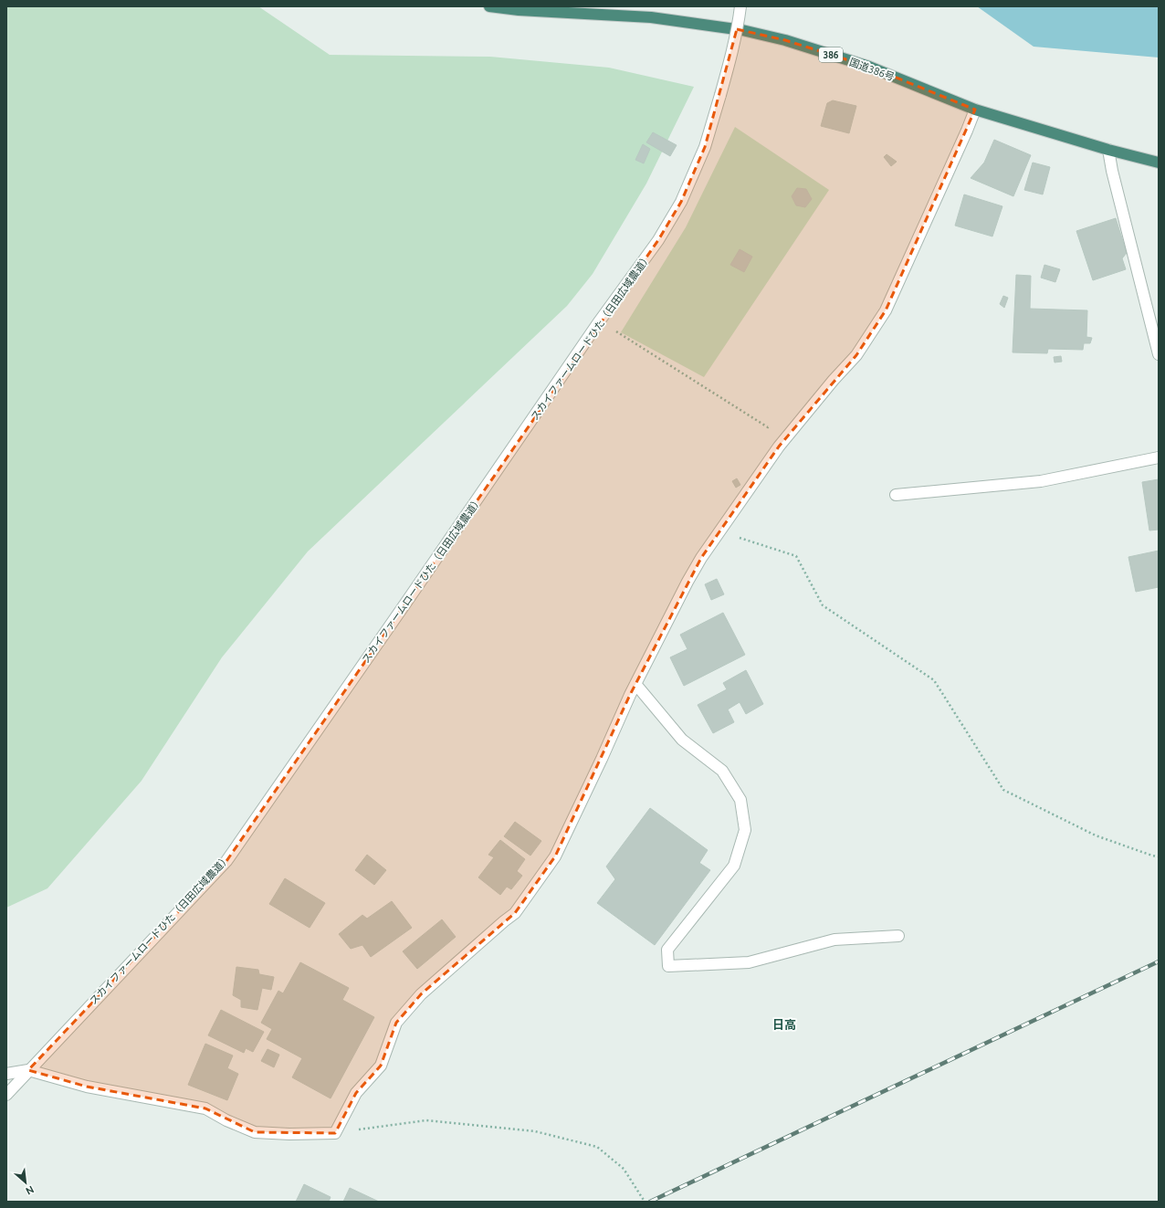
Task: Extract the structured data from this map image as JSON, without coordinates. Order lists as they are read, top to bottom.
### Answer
{
  "streets": {
    "highway": ["386", "国道386号"],
    "street": ["スカイファームロードひた（日田広域農道）"]
  },
  "districts": ["日高"],
  "north": "bottom right"
}
